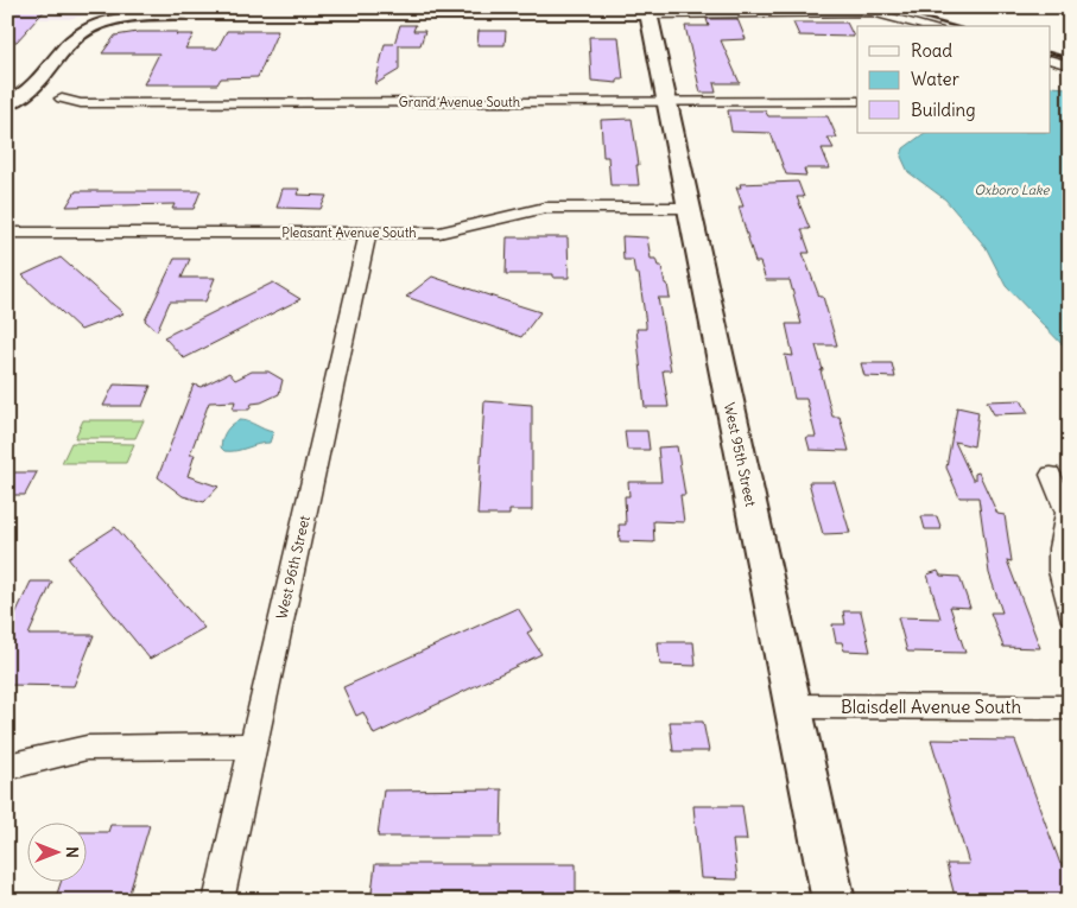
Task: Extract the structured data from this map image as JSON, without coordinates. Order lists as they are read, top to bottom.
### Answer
{
  "streets": {
    "street": [
      "Grand Avenue South",
      "Pleasant Avenue South",
      "West 95th Street",
      "West 96th Street",
      "Blaisdell Avenue South"
    ]
  },
  "crossings": [
    ["Grand Avenue South", "West 95th Street"],
    ["Pleasant Avenue South", "West 95th Street"],
    ["Pleasant Avenue South", "West 96th Street"],
    ["West 95th Street", "Blaisdell Avenue South"]
  ],
  "water": ["Oxboro Lake"],
  "legend": ["Road", "Water", "Building"],
  "north": "right"
}
